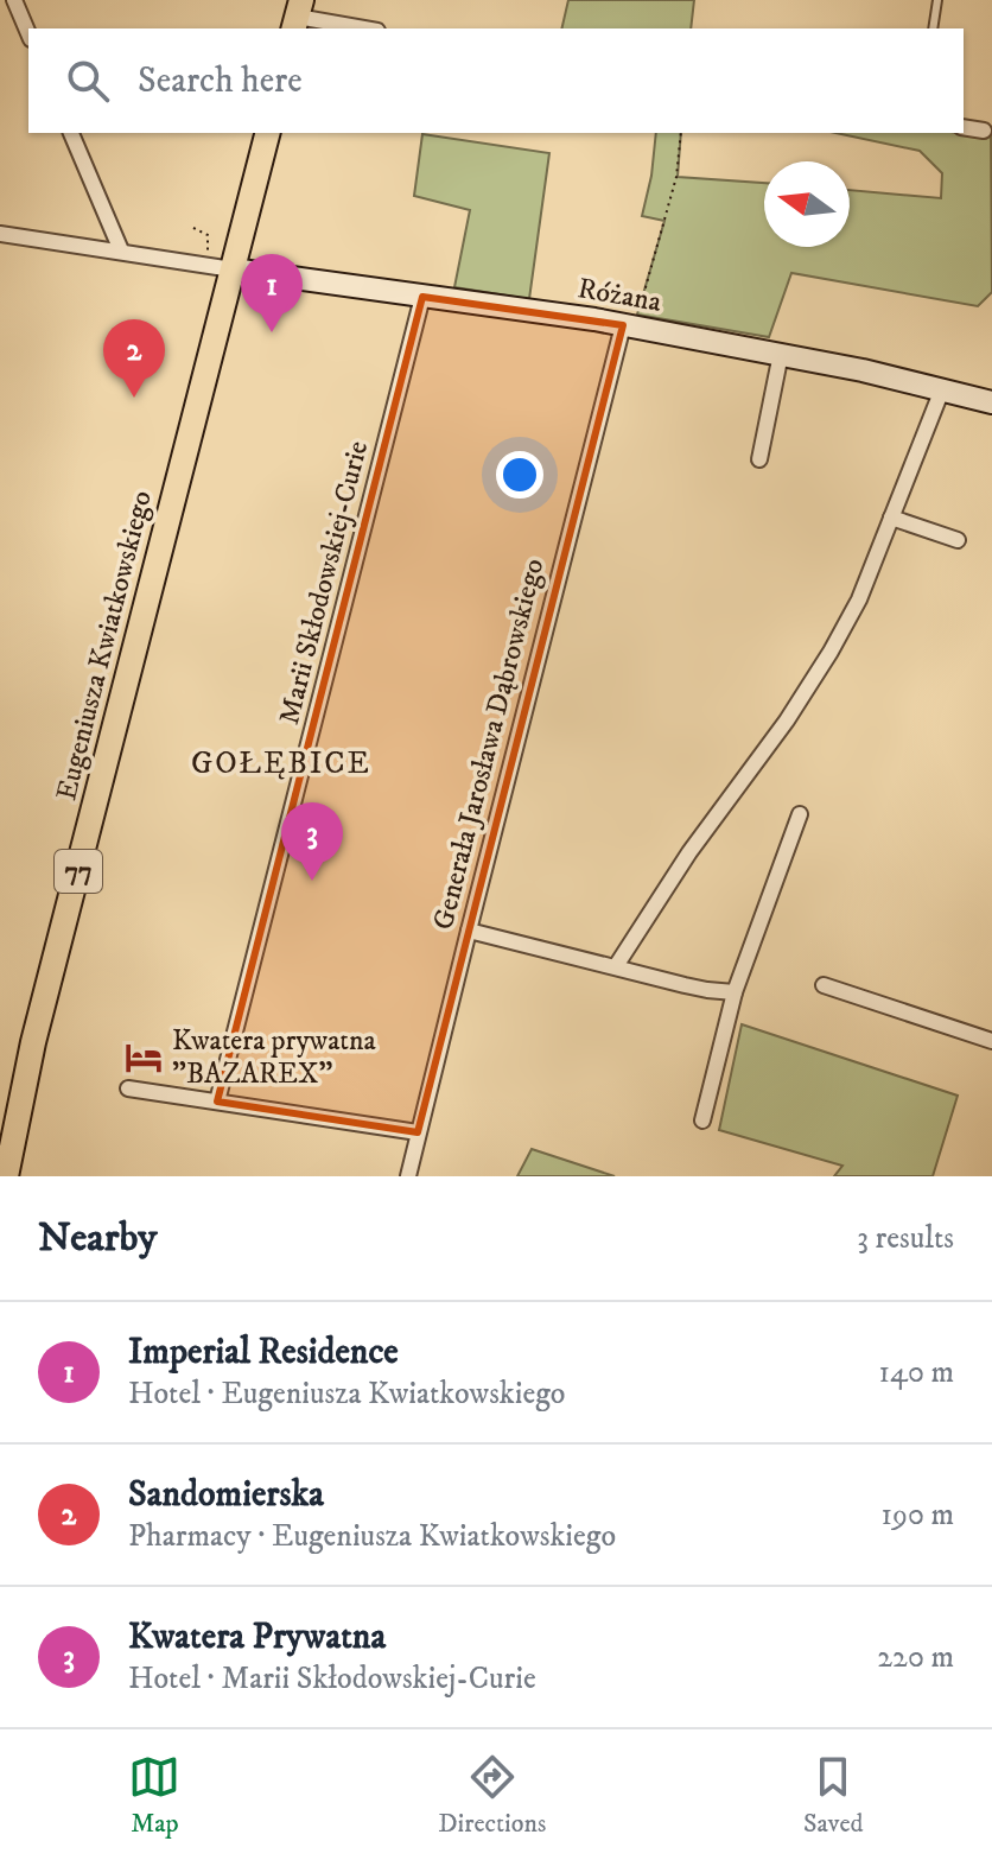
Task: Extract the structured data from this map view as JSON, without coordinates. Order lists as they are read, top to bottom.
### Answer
{
  "streets": {
    "main road": ["Eugeniusza Kwiatkowskiego", "77"],
    "street": ["Różana", "Marii Skłodowskiej-Curie", "Generała Jarosława Dąbrowskiego"]
  },
  "crossings": [
    ["Różana", "Marii Skłodowskiej-Curie"],
    ["Różana", "Eugeniusza Kwiatkowskiego"],
    ["Różana", "Generała Jarosława Dąbrowskiego"]
  ],
  "districts": ["GOŁĘBICE"],
  "places": {
    "hotel": ["Kwatera prywatna \"BAZAREX\""]
  },
  "north": "left",
  "page": {
    "search": "Search here",
    "pins": ["1", "2", "3"],
    "heading": ["Nearby", "3 results"],
    "list": [
      {
        "mark": "1",
        "name": "Imperial Residence",
        "note": "Hotel · Eugeniusza Kwiatkowskiego",
        "value": "140 m"
      },
      {
        "mark": "2",
        "name": "Sandomierska",
        "note": "Pharmacy · Eugeniusza Kwiatkowskiego",
        "value": "190 m"
      },
      {
        "mark": "3",
        "name": "Kwatera Prywatna",
        "note": "Hotel · Marii Skłodowskiej-Curie",
        "value": "220 m"
      }
    ],
    "nav": ["Map", "Directions", "Saved"]
  }
}
